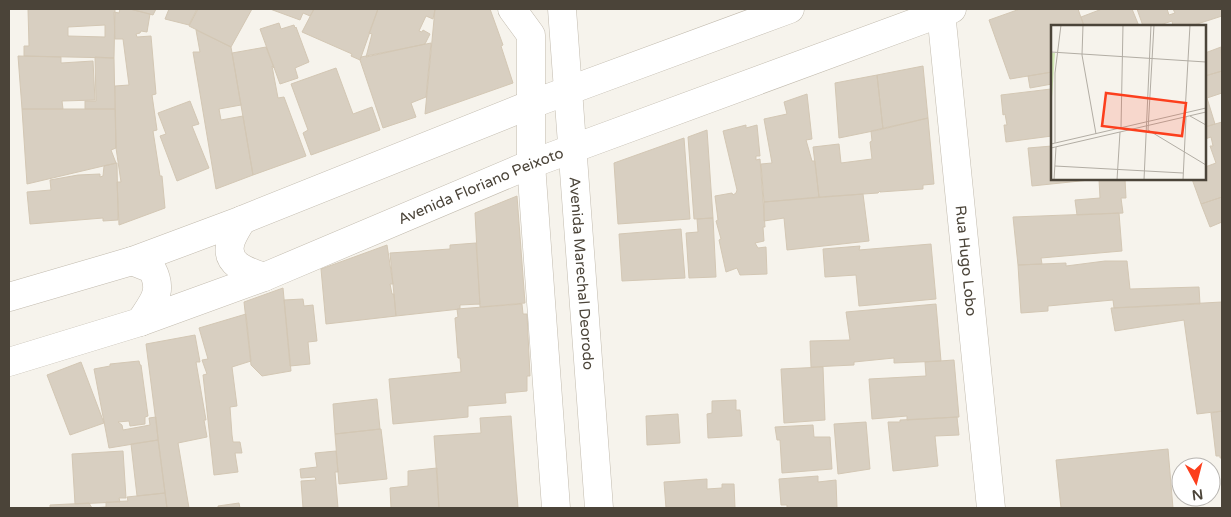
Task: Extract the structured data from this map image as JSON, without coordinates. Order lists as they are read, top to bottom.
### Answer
{
  "streets": {
    "street": ["Avenida Floriano Peixoto", "Rua Hugo Lobo", "Avenida Marechal Deorodo"]
  },
  "crossings": [
    ["Avenida Floriano Peixoto", "Rua Hugo Lobo"],
    ["Avenida Floriano Peixoto", "Avenida Marechal Deorodo"]
  ],
  "north": "bottom"
}
